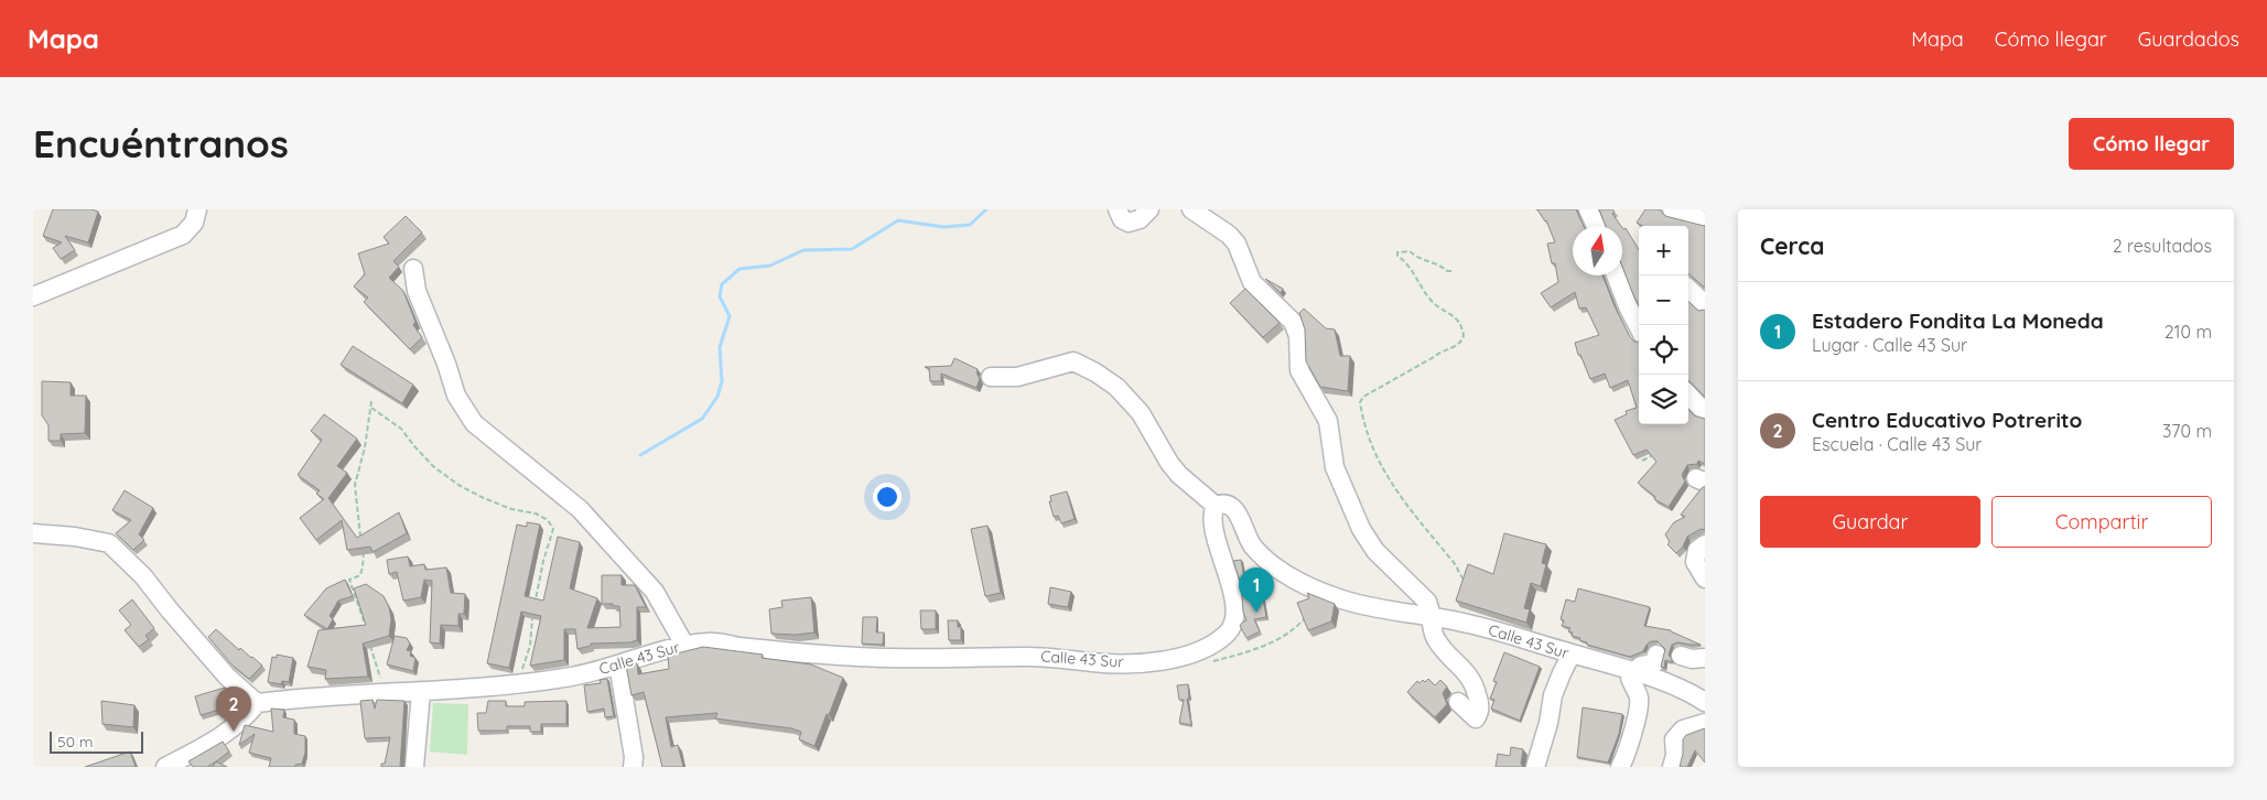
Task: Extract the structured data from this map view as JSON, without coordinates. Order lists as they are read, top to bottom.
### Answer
{
  "streets": {
    "street": ["Calle 43 Sur"]
  },
  "scale_bar": "50 m",
  "north": "top",
  "page": {
    "header": "Mapa",
    "nav": ["Mapa", "Cómo llegar", "Guardados"],
    "buttons": [
      "Cómo llegar",
      ["Guardar", "Compartir"]
    ],
    "title": "Encuéntranos",
    "heading": ["Cerca", "2 resultados"],
    "map_buttons": ["+", "−"],
    "list": [
      {
        "mark": "1",
        "name": "Estadero Fondita La Moneda",
        "note": "Lugar · Calle 43 Sur",
        "value": "210 m"
      },
      {
        "mark": "2",
        "name": "Centro Educativo Potrerito",
        "note": "Escuela · Calle 43 Sur",
        "value": "370 m"
      }
    ],
    "pins": ["1", "2"],
    "scale": "50 m"
  }
}
